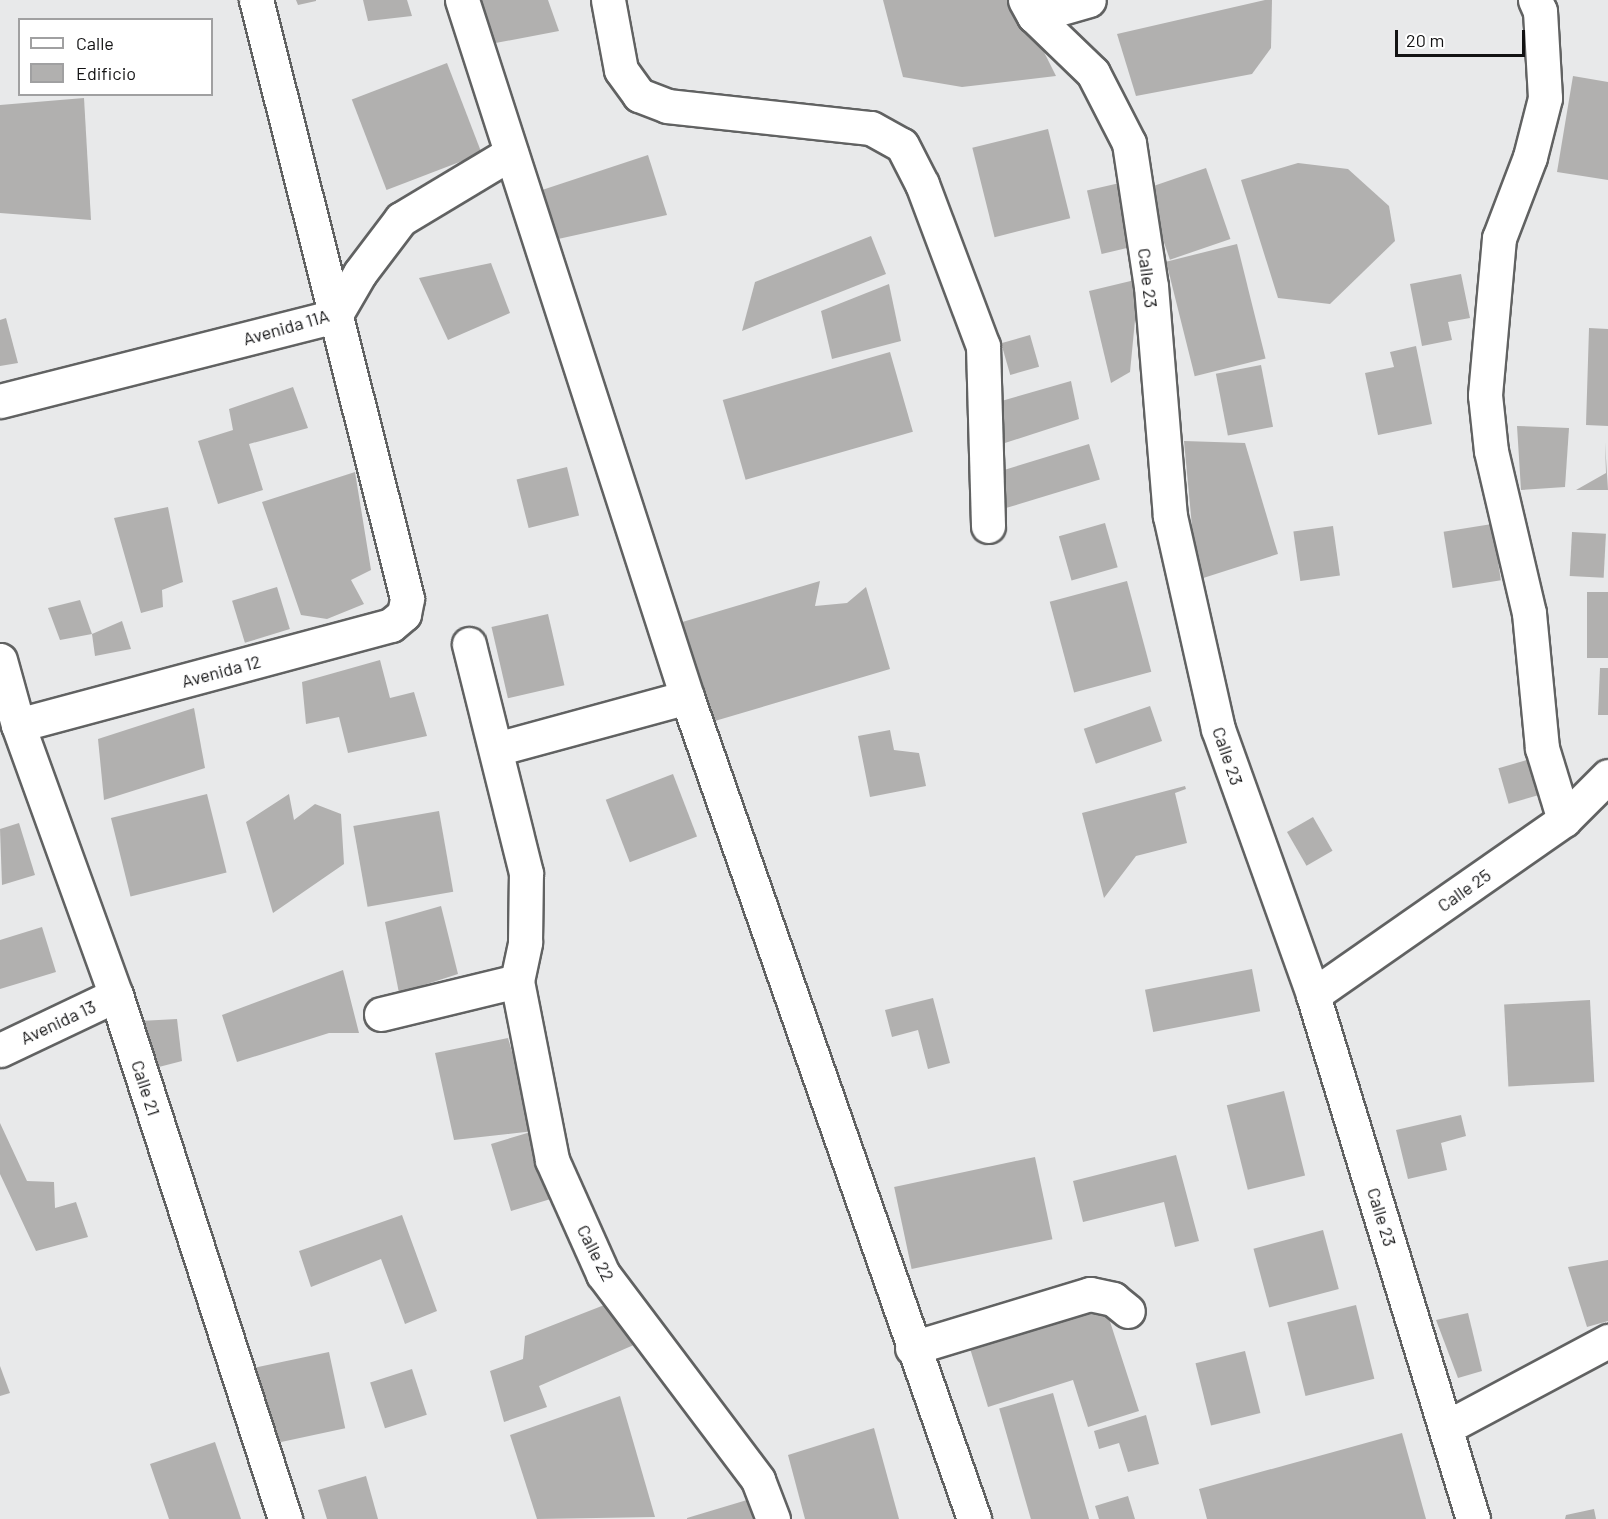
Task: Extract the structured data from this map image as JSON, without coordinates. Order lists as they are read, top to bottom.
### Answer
{
  "streets": {
    "street": [
      "Calle 23",
      "Avenida 11A",
      "Avenida 12",
      "Calle 25",
      "Avenida 13",
      "Calle 21",
      "Calle 22"
    ]
  },
  "crossings": [
    ["Calle 23", "Calle 25"],
    ["Avenida 11A", "Avenida 12"],
    ["Avenida 12", "Calle 21"],
    ["Avenida 13", "Calle 21"]
  ],
  "legend": ["Calle", "Edificio"],
  "scale_bar": "20 m"
}
